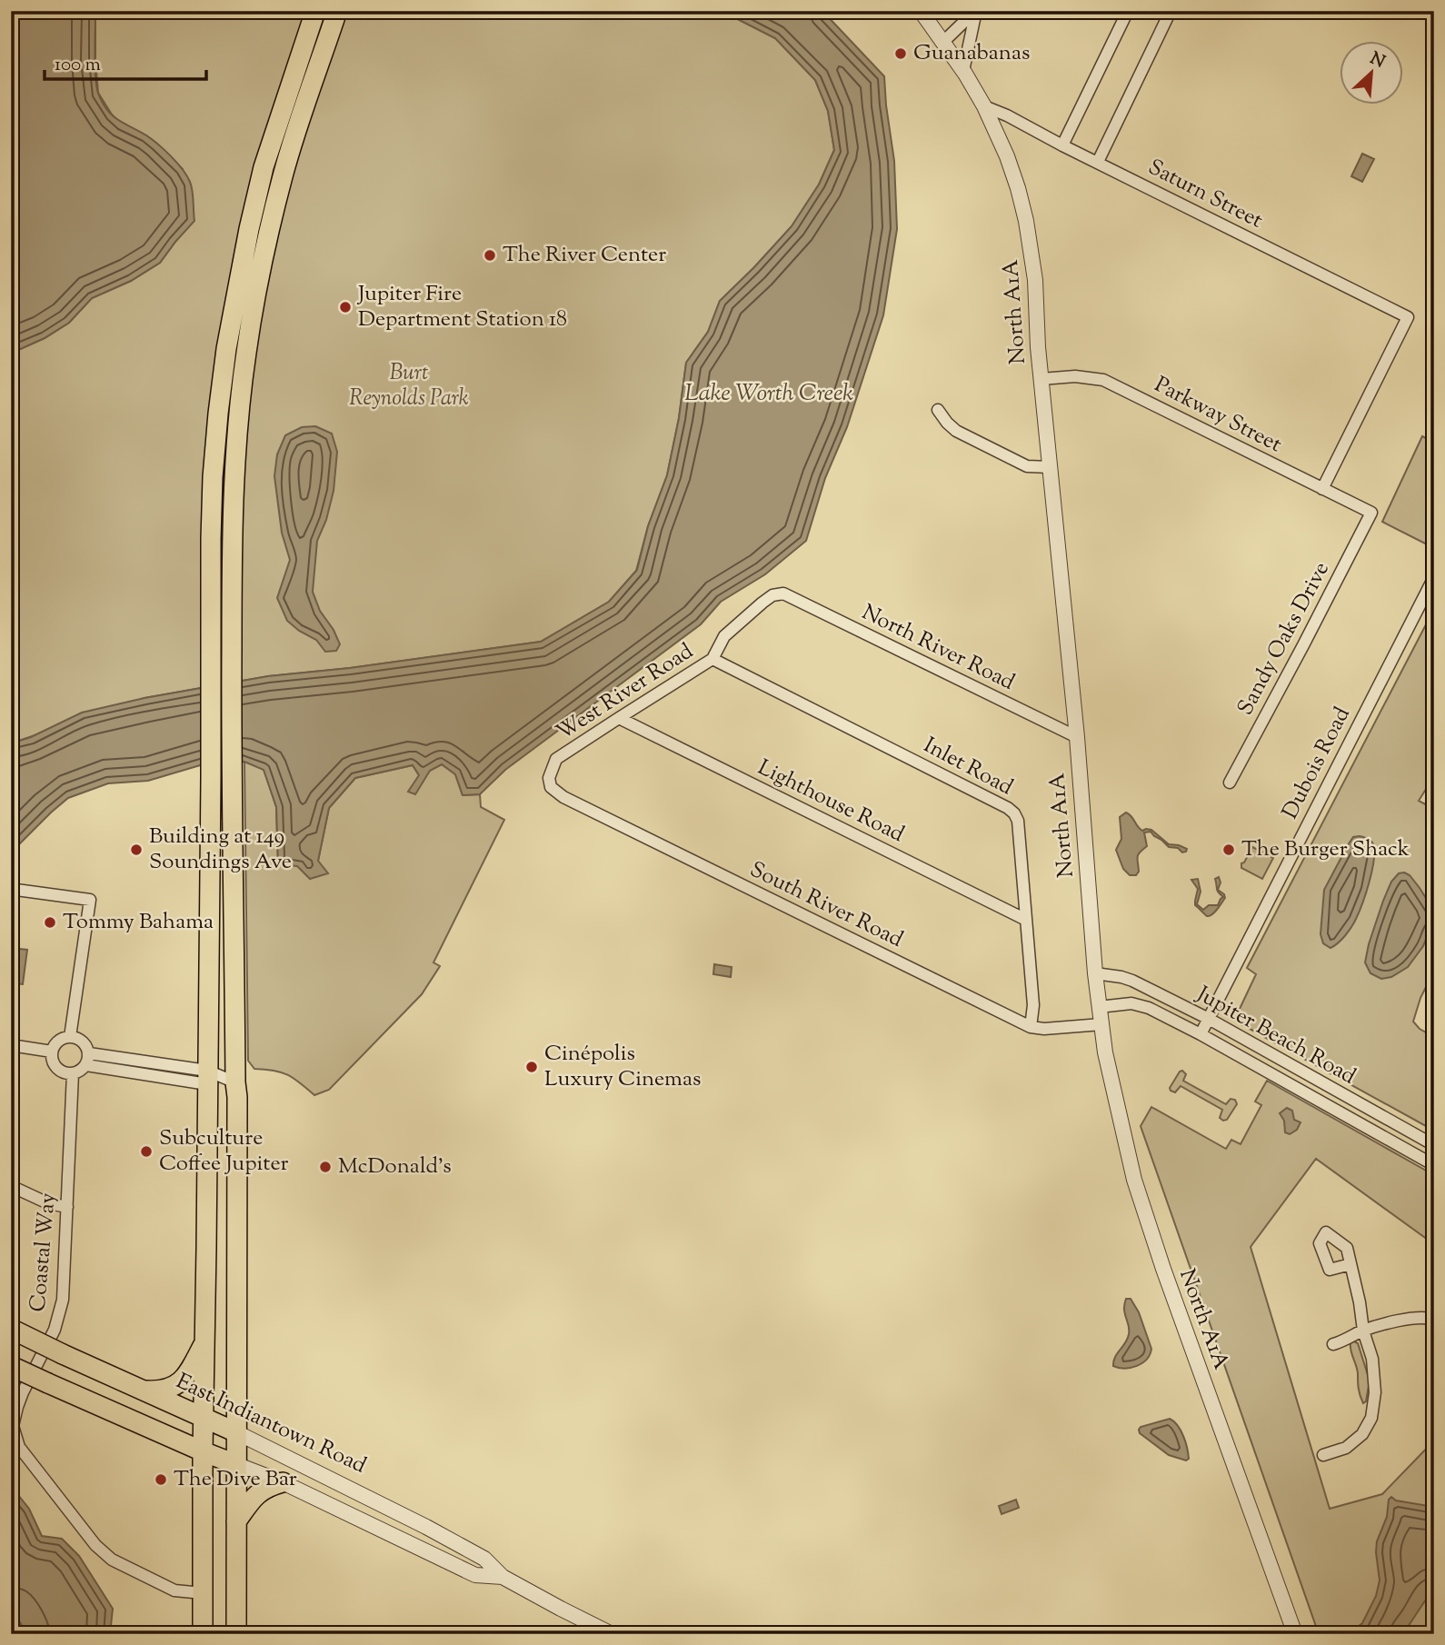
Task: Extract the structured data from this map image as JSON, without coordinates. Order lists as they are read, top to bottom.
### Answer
{
  "streets": {
    "main road": ["East Indiantown Road"],
    "street": [
      "Saturn Street",
      "North A1A",
      "Parkway Street",
      "Sandy Oaks Drive",
      "North River Road",
      "West River Road",
      "Dubois Road",
      "Inlet Road",
      "Lighthouse Road",
      "South River Road",
      "Jupiter Beach Road",
      "Coastal Way"
    ]
  },
  "crossings": [
    ["Saturn Street", "North A1A"],
    ["Saturn Street", "Parkway Street"],
    ["North A1A", "Parkway Street"],
    ["North A1A", "North River Road"],
    ["North A1A", "South River Road"],
    ["North A1A", "Jupiter Beach Road"],
    ["Parkway Street", "Sandy Oaks Drive"],
    ["North River Road", "West River Road"],
    ["West River Road", "Inlet Road"],
    ["West River Road", "Lighthouse Road"],
    ["West River Road", "South River Road"],
    ["Dubois Road", "Jupiter Beach Road"],
    ["Inlet Road", "Lighthouse Road"],
    ["Inlet Road", "South River Road"]
  ],
  "water": ["Lake Worth Creek"],
  "parks": ["Burt Reynolds Park"],
  "places": [
    "Guanabanas",
    "The River Center",
    "Jupiter Fire Department Station 18",
    "Building at 149 Soundings Ave",
    "The Burger Shack",
    "Tommy Bahama",
    "Cinépolis Luxury Cinemas",
    "Subculture Coffee Jupiter",
    "McDonald's",
    "The Dive Bar"
  ],
  "scale_bar": "100 m",
  "north": "top right"
}
